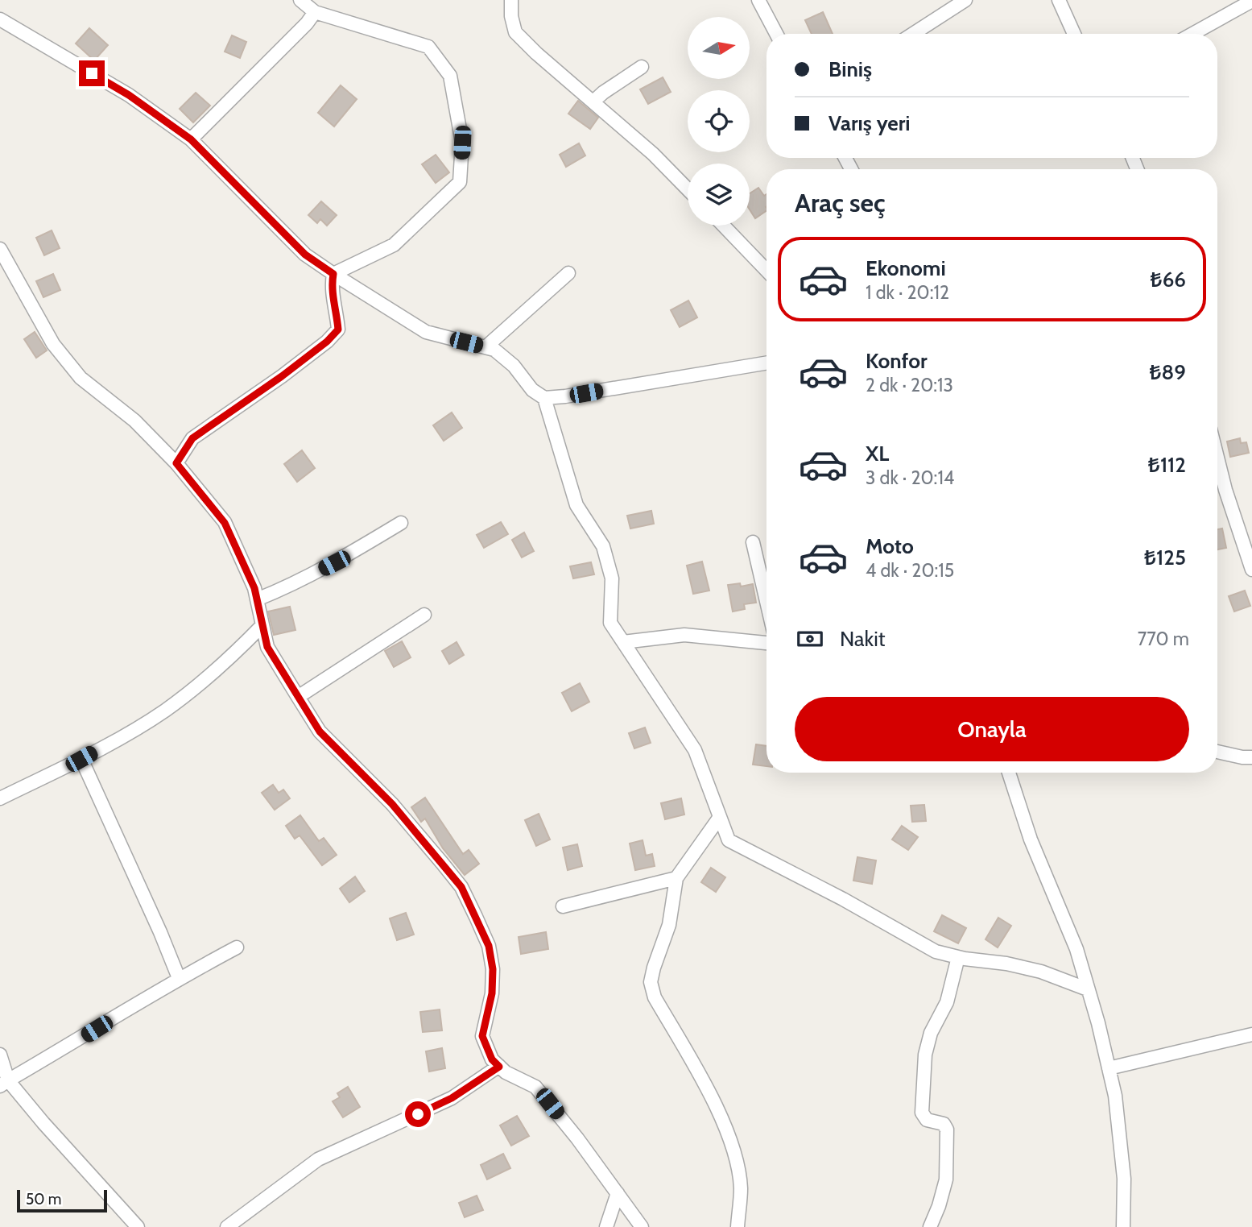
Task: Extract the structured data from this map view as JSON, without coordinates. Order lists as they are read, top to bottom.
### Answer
{
  "scale_bar": "50 m",
  "north": "right",
  "page": {
    "banner": ["Biniş", "Varış yeri"],
    "heading": "Araç seç",
    "list": [
      {
        "name": "Ekonomi",
        "note": "1 dk · 20:12",
        "value": "₺66"
      },
      {
        "name": "Konfor",
        "note": "2 dk · 20:13",
        "value": "₺89"
      },
      {
        "name": "XL",
        "note": "3 dk · 20:14",
        "value": "₺112"
      },
      {
        "name": "Moto",
        "note": "4 dk · 20:15",
        "value": "₺125"
      }
    ],
    "pay": ["Nakit", "770 m"],
    "buttons": "Onayla",
    "scale": "50 m"
  }
}
